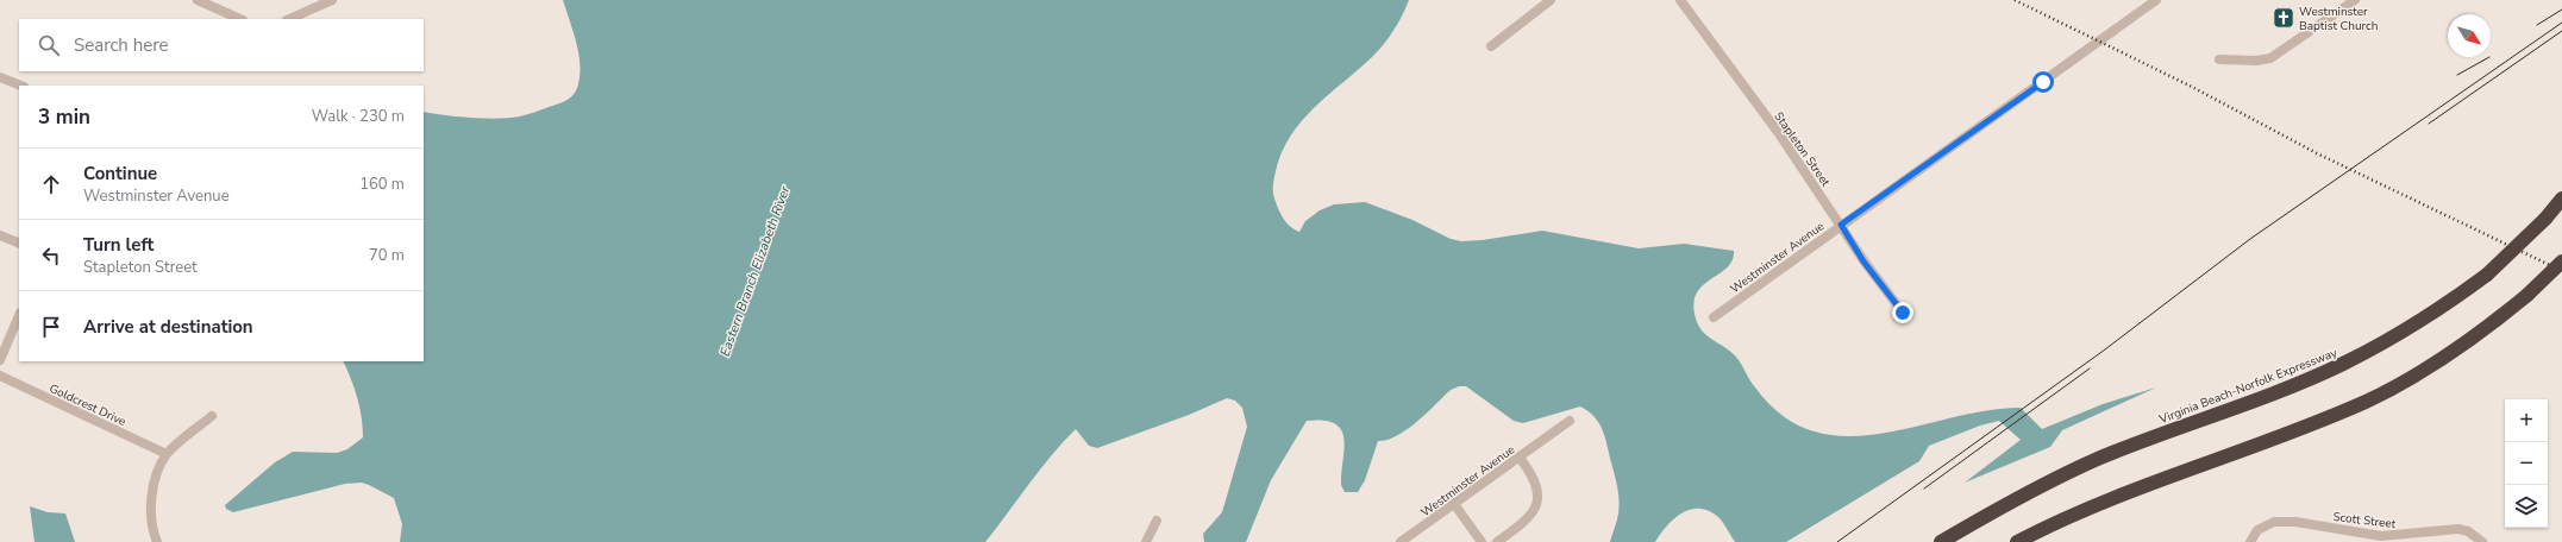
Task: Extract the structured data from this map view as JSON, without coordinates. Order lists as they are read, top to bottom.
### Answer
{
  "streets": {
    "highway": ["Virginia Beach-Norfolk Expressway"],
    "street": [
      "Stapleton Street",
      "Westminster Avenue",
      "Goldcrest Drive",
      "Scott Street"
    ]
  },
  "crossings": [
    ["Stapleton Street", "Westminster Avenue"]
  ],
  "water": ["Eastern Branch Elizabeth River"],
  "places": {
    "church": ["Westminster Baptist Church"]
  },
  "north": "bottom right",
  "page": {
    "search": "Search here",
    "heading": ["3 min", "Walk · 230 m"],
    "list": [
      ["Continue", "Westminster Avenue", "160 m"],
      ["Turn left", "Stapleton Street", "70 m"],
      "Arrive at destination"
    ],
    "map_buttons": ["+", "−"]
  }
}
